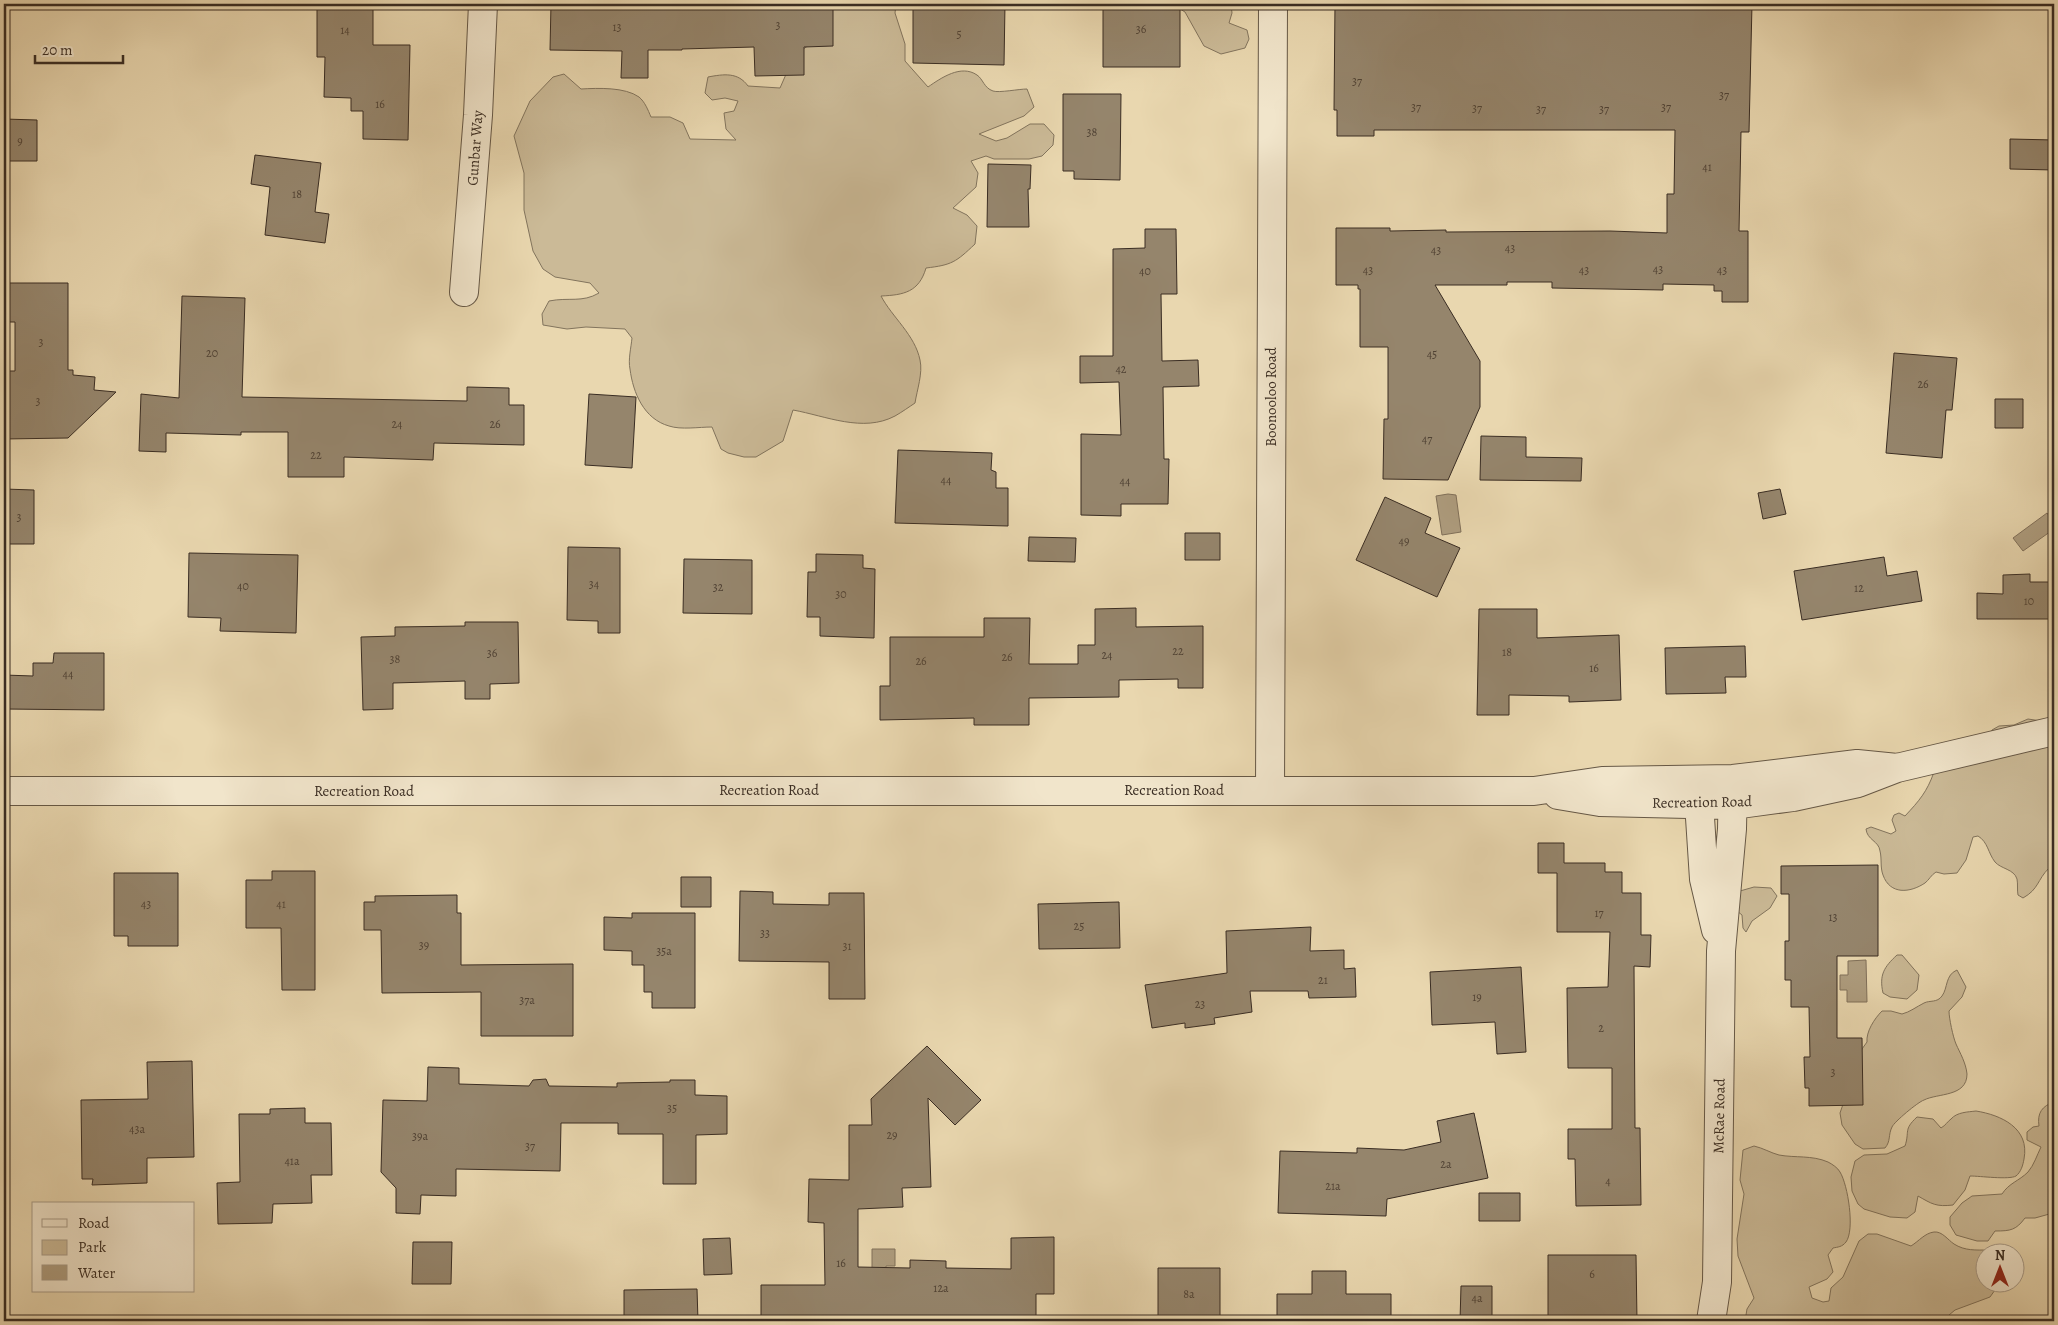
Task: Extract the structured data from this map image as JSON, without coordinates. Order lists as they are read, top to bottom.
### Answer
{
  "streets": {
    "street": [
      "Gunbar Way",
      "Boonooloo Road",
      "Recreation Road",
      "McRae Road"
    ]
  },
  "crossings": [
    ["Boonooloo Road", "Recreation Road"],
    ["Recreation Road", "McRae Road"]
  ],
  "house_numbers": [
    "3",
    "13",
    "36",
    "14",
    "5",
    "37",
    "37",
    "16",
    "37",
    "37",
    "37",
    "37",
    "37",
    "38",
    "9",
    "41",
    "18",
    "43",
    "43",
    "43",
    "43",
    "43",
    "43",
    "40",
    "3",
    "20",
    "45",
    "42",
    "26",
    "3",
    "24",
    "26",
    "47",
    "22",
    "44",
    "44",
    "3",
    "49",
    "34",
    "40",
    "32",
    "12",
    "30",
    "10",
    "22",
    "18",
    "36",
    "24",
    "26",
    "38",
    "26",
    "16",
    "44",
    "43",
    "41",
    "17",
    "13",
    "25",
    "33",
    "39",
    "31",
    "35a",
    "21",
    "19",
    "37a",
    "23",
    "2",
    "3",
    "35",
    "43a",
    "29",
    "39a",
    "37",
    "41a",
    "2a",
    "4",
    "21a",
    "16",
    "6",
    "12a",
    "8a",
    "4a"
  ],
  "legend": ["Road", "Park", "Water"],
  "scale_bar": "20 m",
  "north": "top"
}
